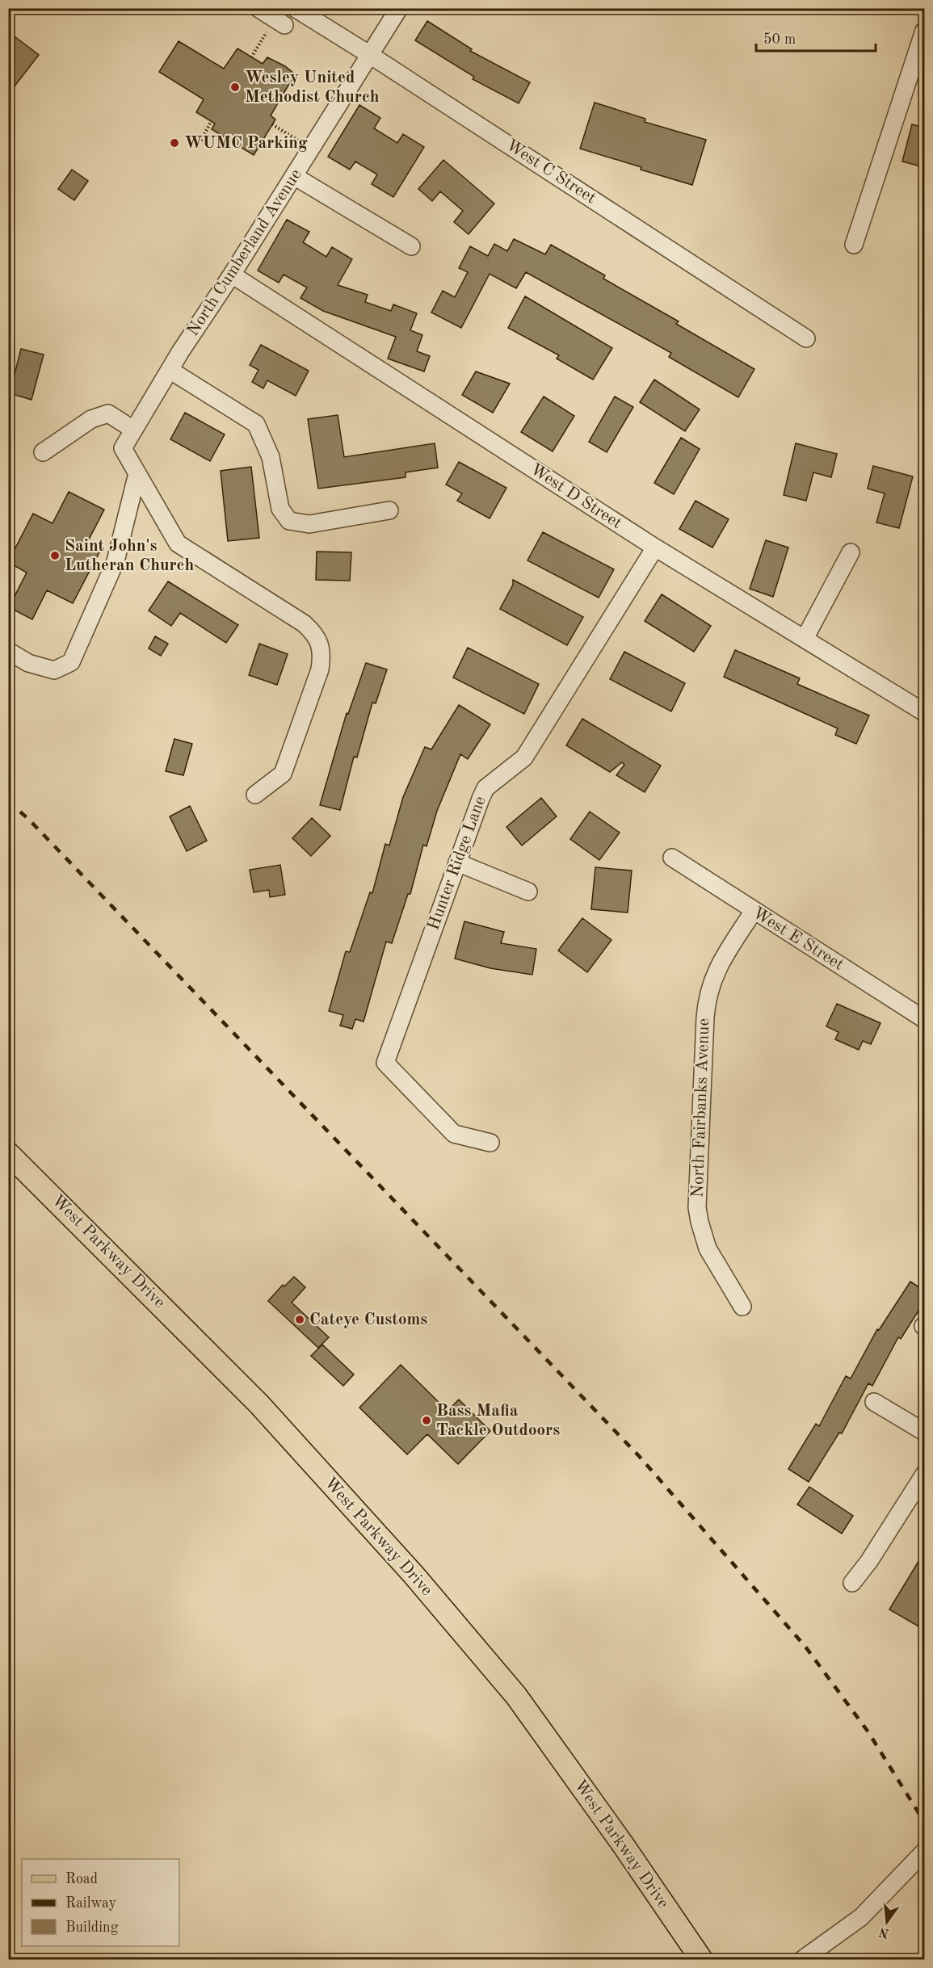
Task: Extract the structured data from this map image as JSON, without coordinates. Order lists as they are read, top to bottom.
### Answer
{
  "streets": {
    "main road": ["West Parkway Drive"],
    "street": [
      "West C Street",
      "North Cumberland Avenue",
      "West D Street",
      "Hunter Ridge Lane",
      "West E Street",
      "North Fairbanks Avenue"
    ]
  },
  "crossings": [
    ["West C Street", "North Cumberland Avenue"],
    ["North Cumberland Avenue", "West D Street"],
    ["West D Street", "Hunter Ridge Lane"],
    ["West E Street", "North Fairbanks Avenue"]
  ],
  "places": [
    "Wesley United Methodist Church",
    "WUMC Parking",
    "Saint John's Lutheran Church",
    "Cateye Customs",
    "Bass Mafia Tackle Outdoors"
  ],
  "legend": ["Road", "Railway", "Building"],
  "scale_bar": "50 m",
  "north": "bottom"
}
